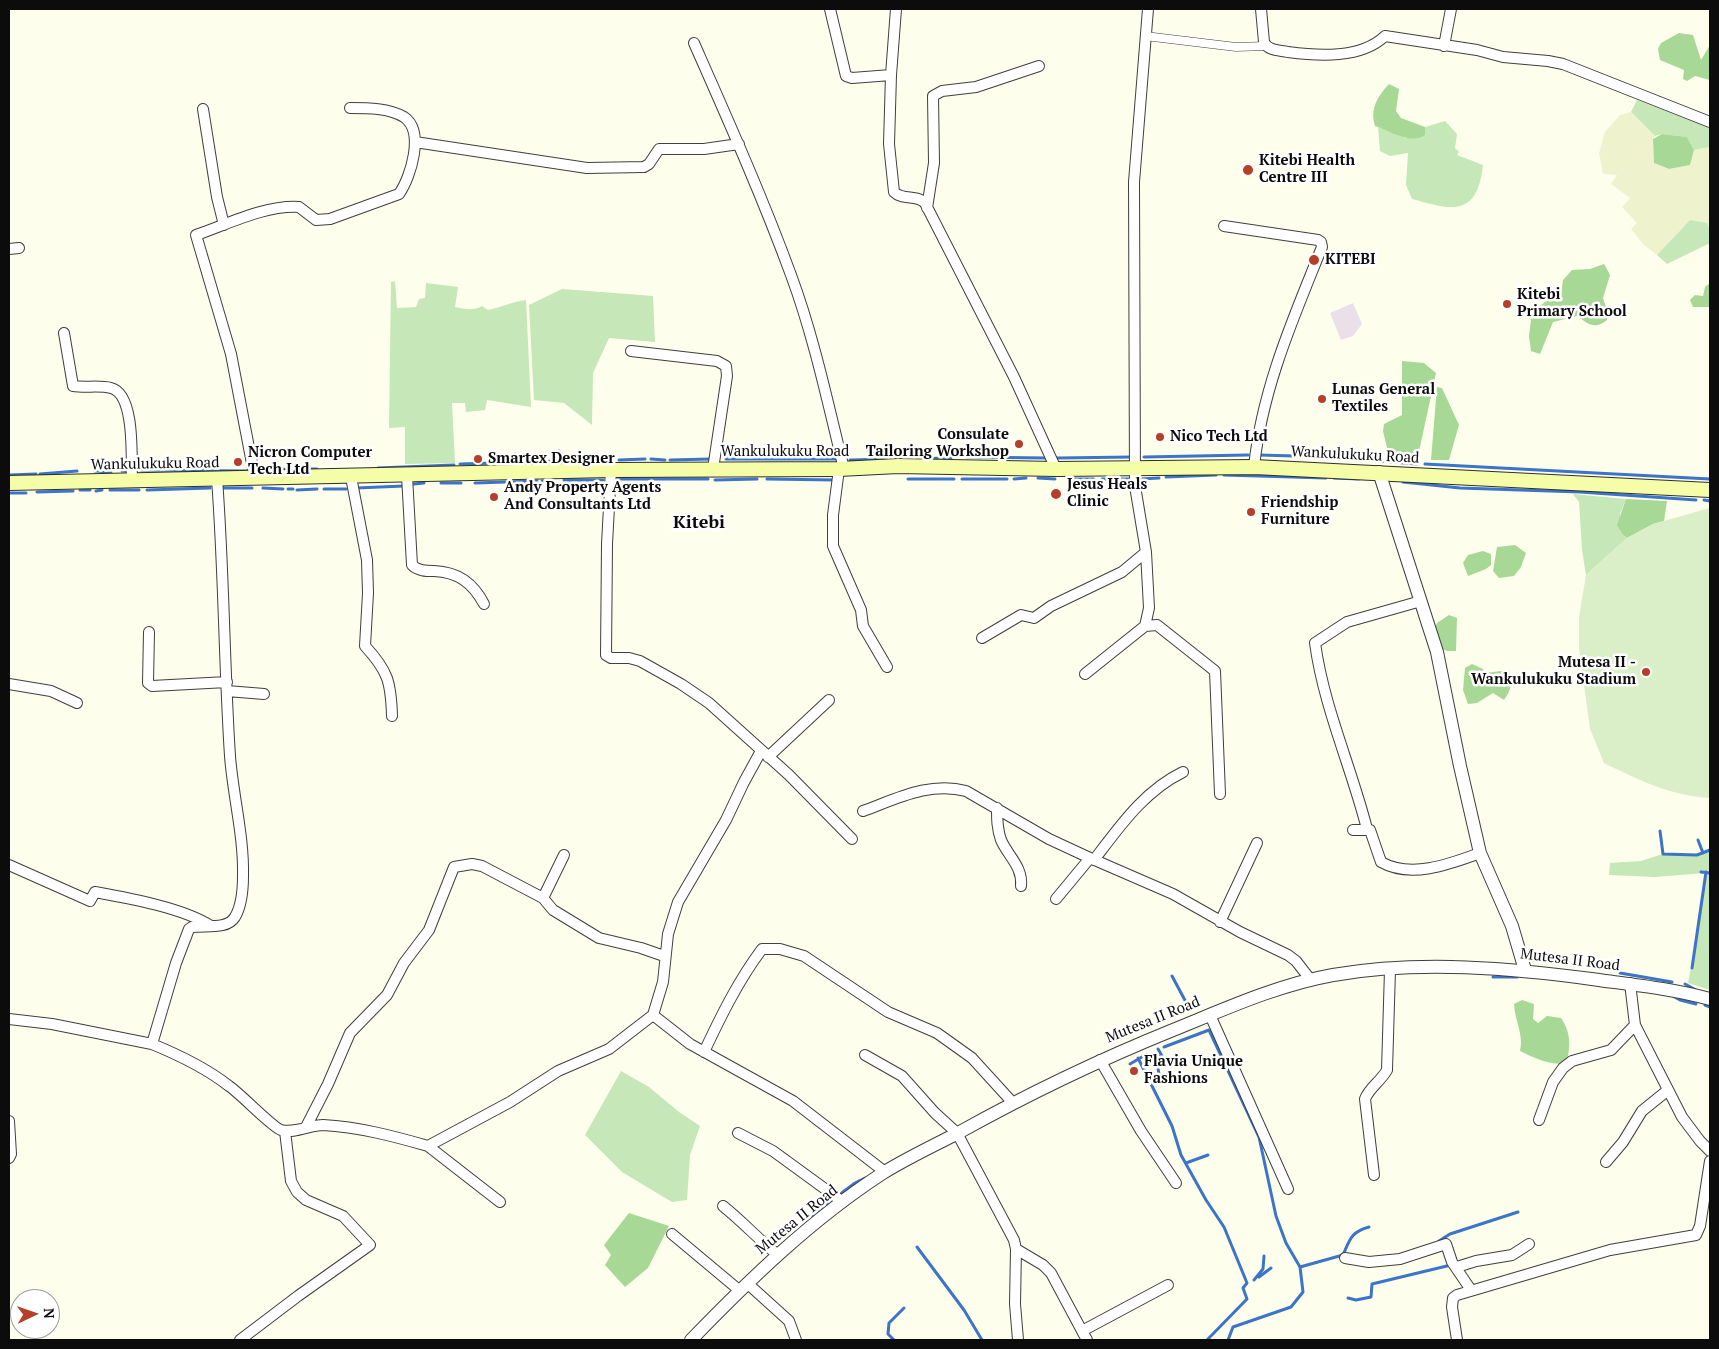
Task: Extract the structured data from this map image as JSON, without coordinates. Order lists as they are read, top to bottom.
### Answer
{
  "streets": {
    "main road": ["Wankulukuku Road"],
    "street": ["Mutesa II Road"]
  },
  "districts": ["Kitebi"],
  "places": [
    "Kitebi Health Centre III",
    "KITEBI",
    "Kitebi Primary School",
    "Lunas General Textiles",
    "Nico Tech Ltd",
    "Consulate Tailoring Workshop",
    "Smartex Designer",
    "Nicron Computer Tech Ltd",
    "Jesus Heals Clinic",
    "Andy Property Agents And Consultants Ltd",
    "Friendship Furniture",
    "Mutesa II - Wankulukuku Stadium",
    "Flavia Unique Fashions"
  ],
  "north": "right"
}
